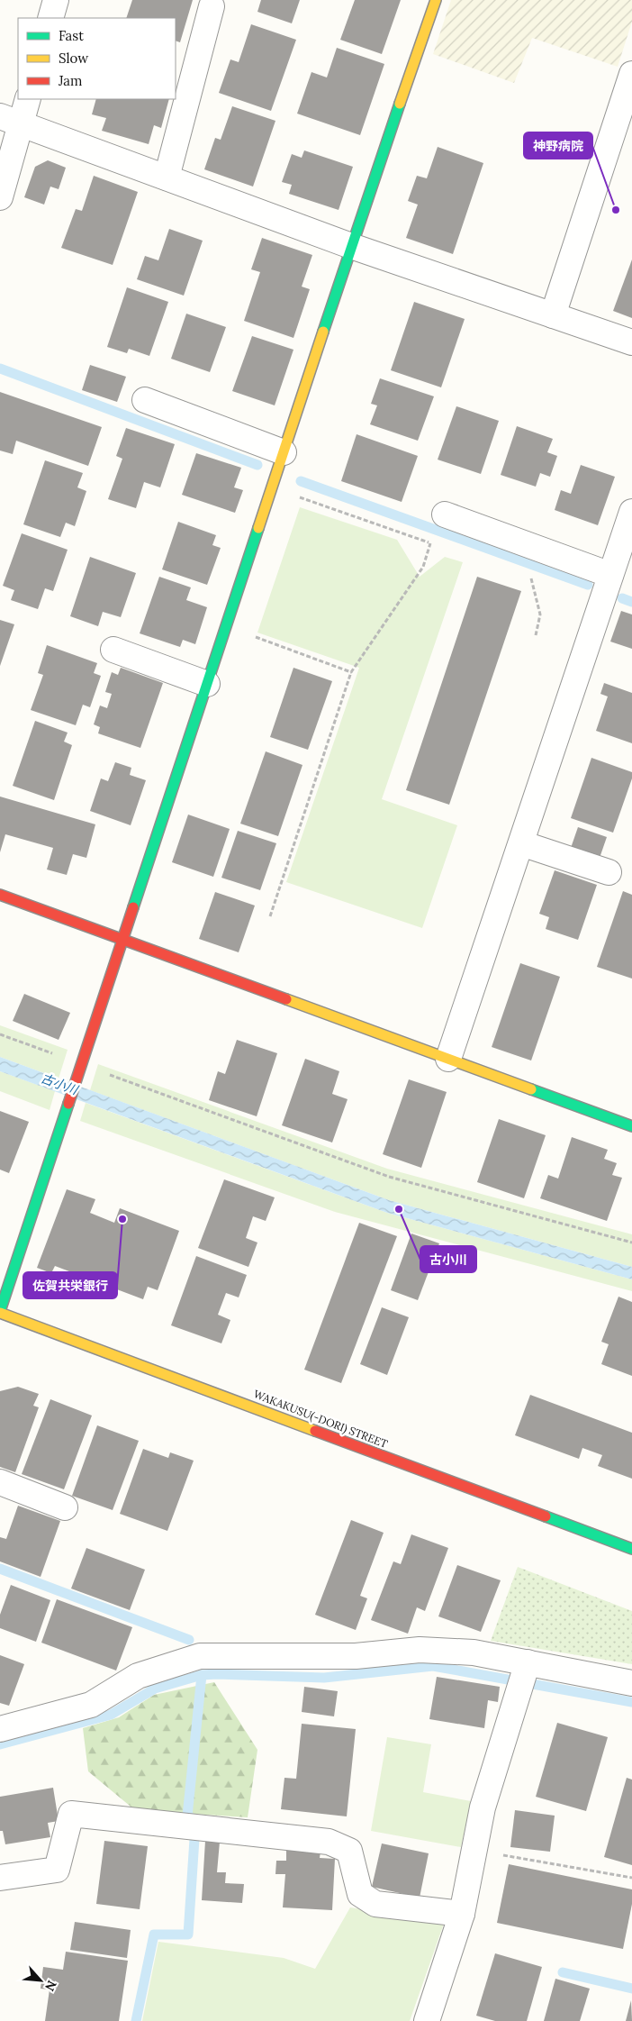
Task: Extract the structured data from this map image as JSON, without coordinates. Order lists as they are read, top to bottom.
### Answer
{
  "streets": {
    "street": ["WAKAKUSU(-DORI) STREET"]
  },
  "water": ["古小川"],
  "places": ["神野病院", "古小川", "佐賀共栄銀行"],
  "legend": ["Fast", "Slow", "Jam"],
  "north": "bottom right"
}
